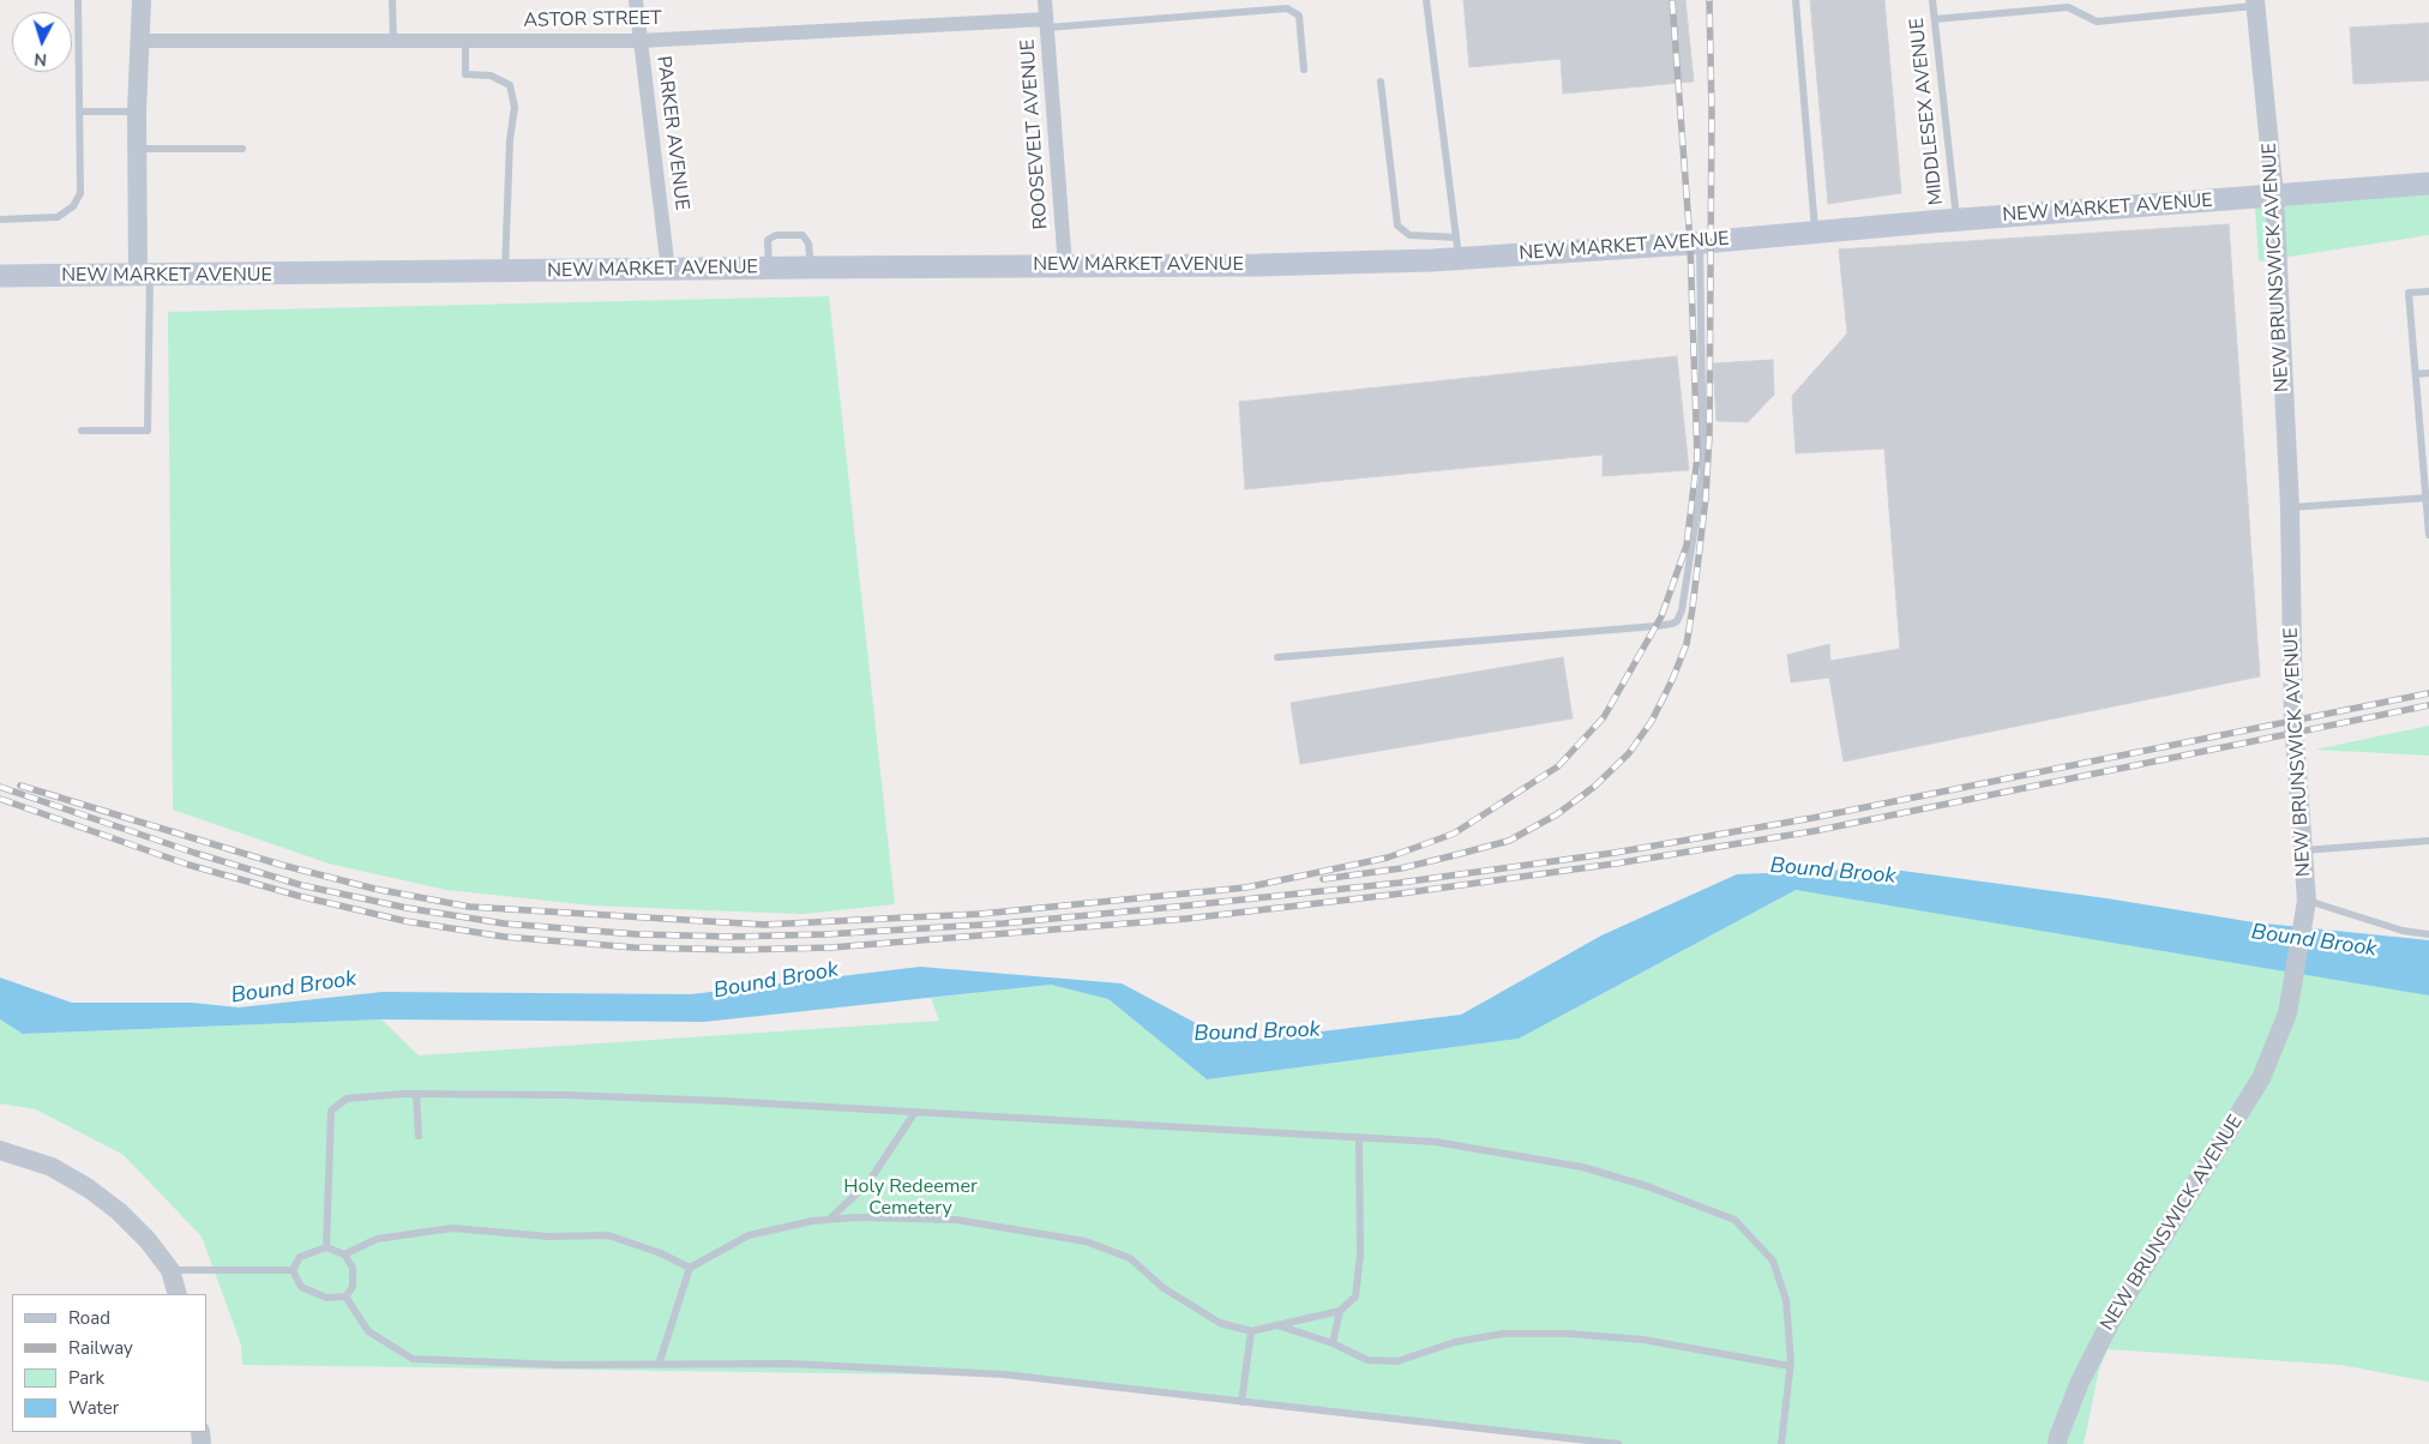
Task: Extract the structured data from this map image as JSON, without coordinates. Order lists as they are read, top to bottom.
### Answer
{
  "streets": {
    "main road": ["NEW MARKET AVENUE"],
    "street": [
      "ASTOR STREET",
      "PARKER AVENUE",
      "ROOSEVELT AVENUE",
      "NEW BRUNSWICK AVENUE"
    ],
    "lane": ["MIDDLESEX AVENUE"]
  },
  "crossings": [
    ["ASTOR STREET", "PARKER AVENUE"],
    ["ASTOR STREET", "ROOSEVELT AVENUE"],
    ["MIDDLESEX AVENUE", "NEW MARKET AVENUE"],
    ["PARKER AVENUE", "NEW MARKET AVENUE"],
    ["ROOSEVELT AVENUE", "NEW MARKET AVENUE"],
    ["NEW MARKET AVENUE", "NEW BRUNSWICK AVENUE"]
  ],
  "water": ["Bound Brook"],
  "parks": ["Holy Redeemer Cemetery"],
  "legend": [
    "Road",
    "Railway",
    "Park",
    "Water"
  ],
  "north": "bottom"
}
